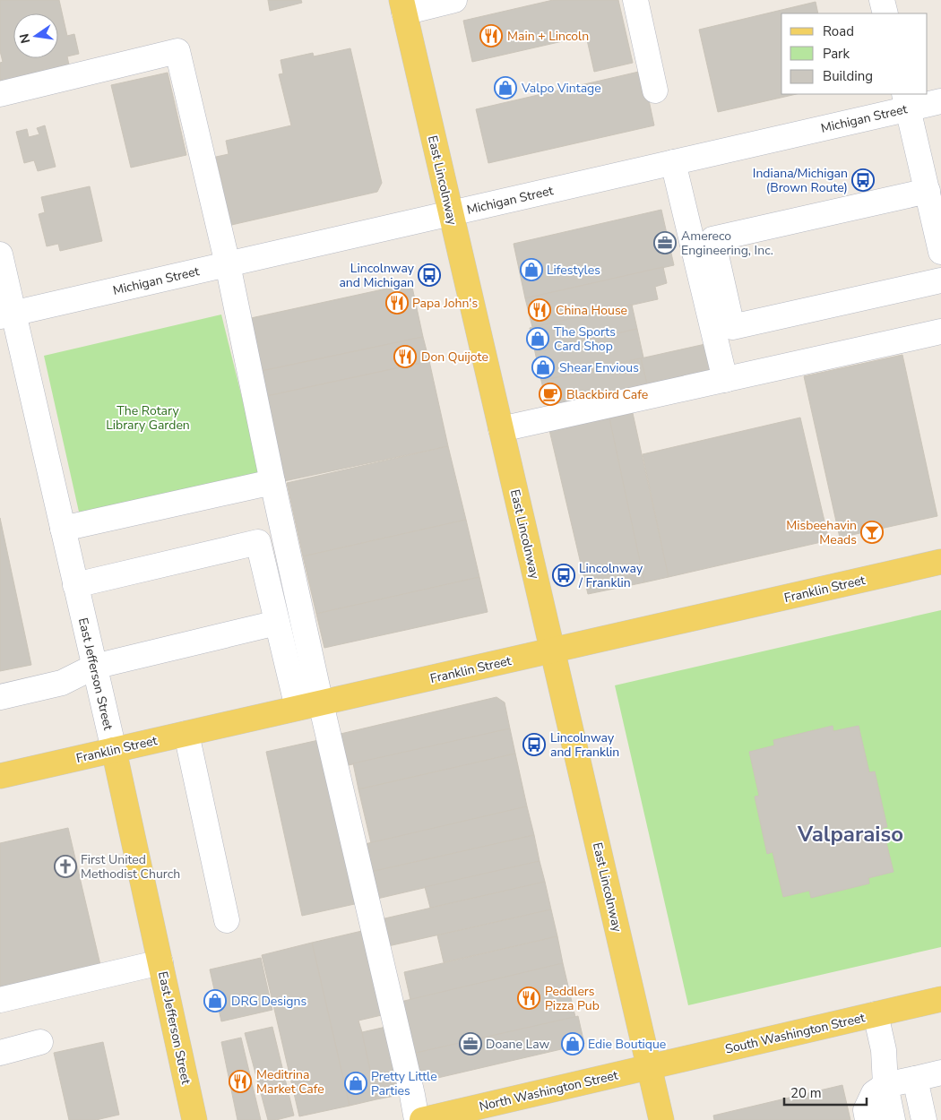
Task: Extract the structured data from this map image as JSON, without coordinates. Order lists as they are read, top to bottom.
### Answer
{
  "streets": {
    "main road": [
      "East Lincolnway",
      "Franklin Street",
      "East Jefferson Street",
      "South Washington Street",
      "North Washington Street"
    ],
    "street": ["Michigan Street"]
  },
  "crossings": [
    ["Michigan Street", "East Lincolnway"],
    ["Michigan Street", "East Jefferson Street"],
    ["East Lincolnway", "Franklin Street"],
    ["East Lincolnway", "South Washington Street"],
    ["East Lincolnway", "North Washington Street"],
    ["Franklin Street", "East Jefferson Street"],
    ["South Washington Street", "North Washington Street"]
  ],
  "districts": ["Valparaiso"],
  "parks": ["The Rotary Library Garden"],
  "places": {
    "restaurant": [
      "Main + Lincoln",
      "Papa John's",
      "China House",
      "Don Quijote",
      "Peddlers Pizza Pub",
      "Meditrina Market Cafe"
    ],
    "shop": [
      "Valpo Vintage",
      "Lifestyles",
      "The Sports Card Shop",
      "Shear Envious",
      "DRG Designs",
      "Edie Boutique",
      "Pretty Little Parties"
    ],
    "bus stop": [
      "Indiana/Michigan (Brown Route)",
      "Lincolnway and Michigan",
      "Lincolnway / Franklin",
      "Lincolnway and Franklin"
    ],
    "office": ["Amereco Engineering, Inc.", "Doane Law"],
    "cafe": ["Blackbird Cafe"],
    "bar": ["Misbeehavin Meads"],
    "church": ["First United Methodist Church"]
  },
  "legend": ["Road", "Park", "Building"],
  "scale_bar": "20 m",
  "north": "left"
}
